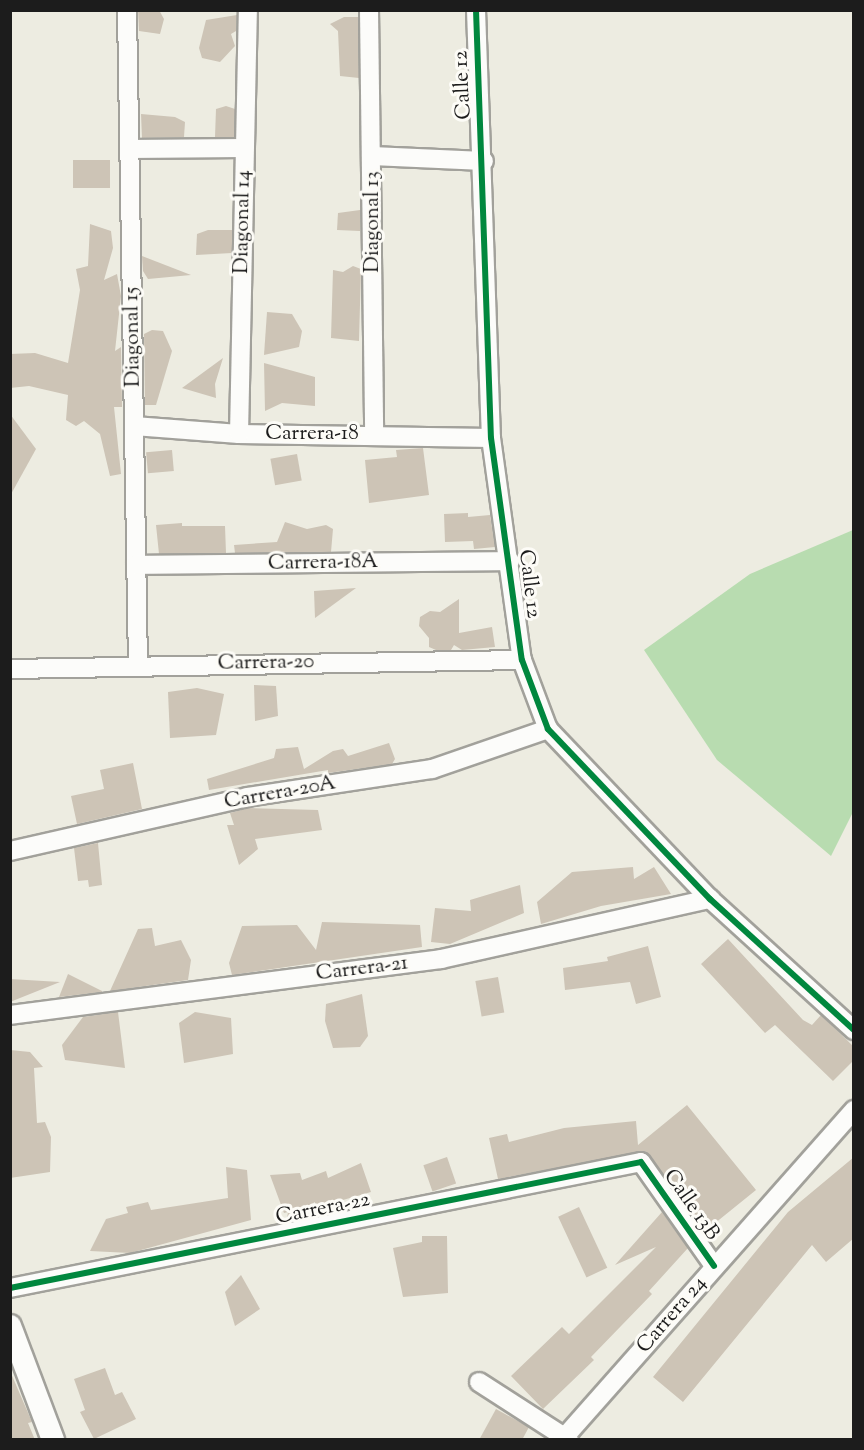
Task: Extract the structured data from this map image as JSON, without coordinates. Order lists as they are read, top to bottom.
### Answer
{
  "streets": {
    "street": [
      "Calle 12",
      "Diagonal 14",
      "Diagonal 13",
      "Diagonal 15",
      "Carrera-18",
      "Carrera-18A",
      "Carrera-20",
      "Carrera-20A",
      "Carrera-21",
      "Calle 13B",
      "Carrera-22",
      "Carrera 24"
    ]
  },
  "crossings": [
    ["Calle 12", "Carrera-18"],
    ["Calle 12", "Carrera-18A"],
    ["Calle 12", "Carrera-20"],
    ["Calle 12", "Carrera-20A"],
    ["Calle 12", "Carrera-21"],
    ["Diagonal 14", "Carrera-18"],
    ["Diagonal 13", "Carrera-18"],
    ["Diagonal 15", "Carrera-18"],
    ["Diagonal 15", "Carrera-18A"],
    ["Diagonal 15", "Carrera-20"],
    ["Calle 13B", "Carrera-22"],
    ["Calle 13B", "Carrera 24"]
  ]
}
